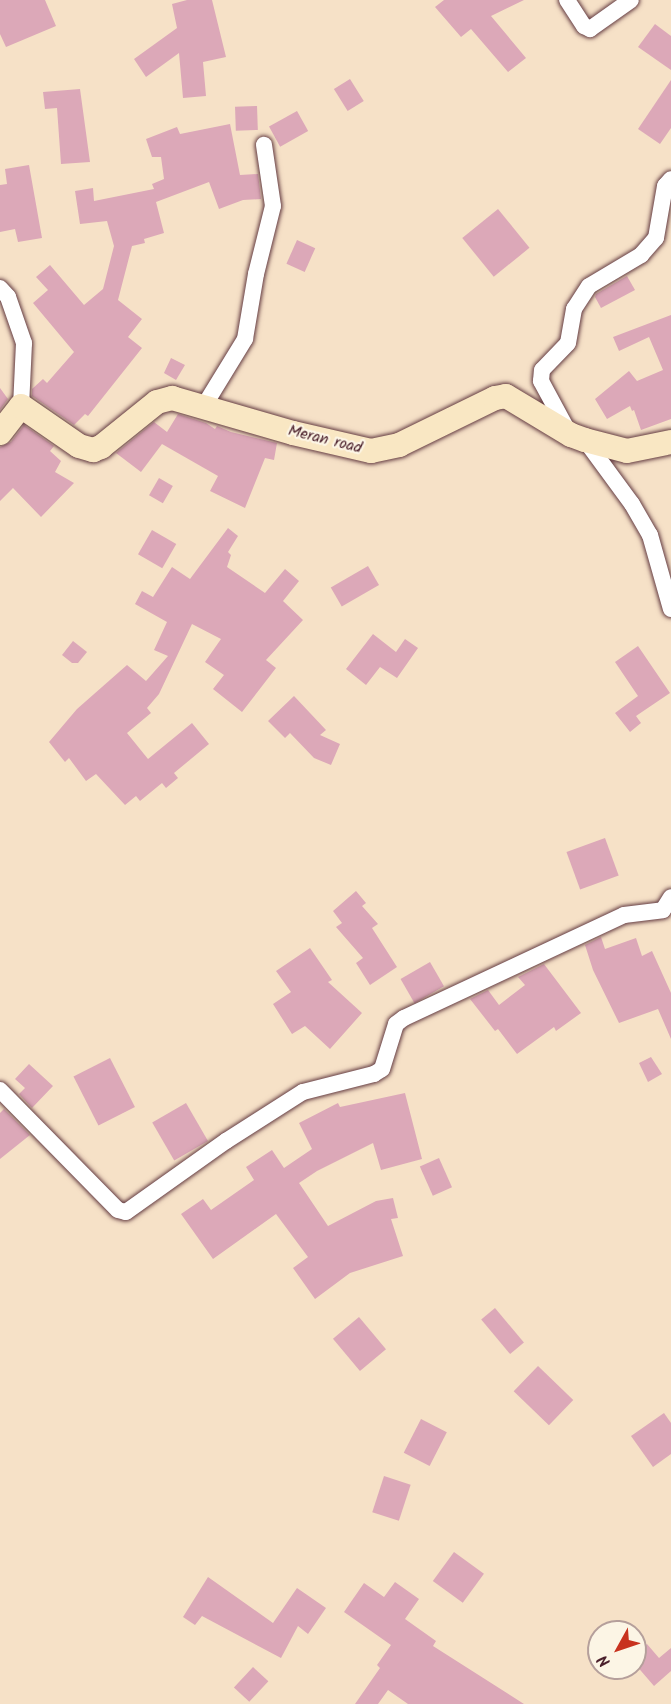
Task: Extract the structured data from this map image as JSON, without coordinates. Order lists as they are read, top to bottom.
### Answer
{
  "streets": {
    "street": ["Meran road"]
  },
  "north": "bottom left"
}
